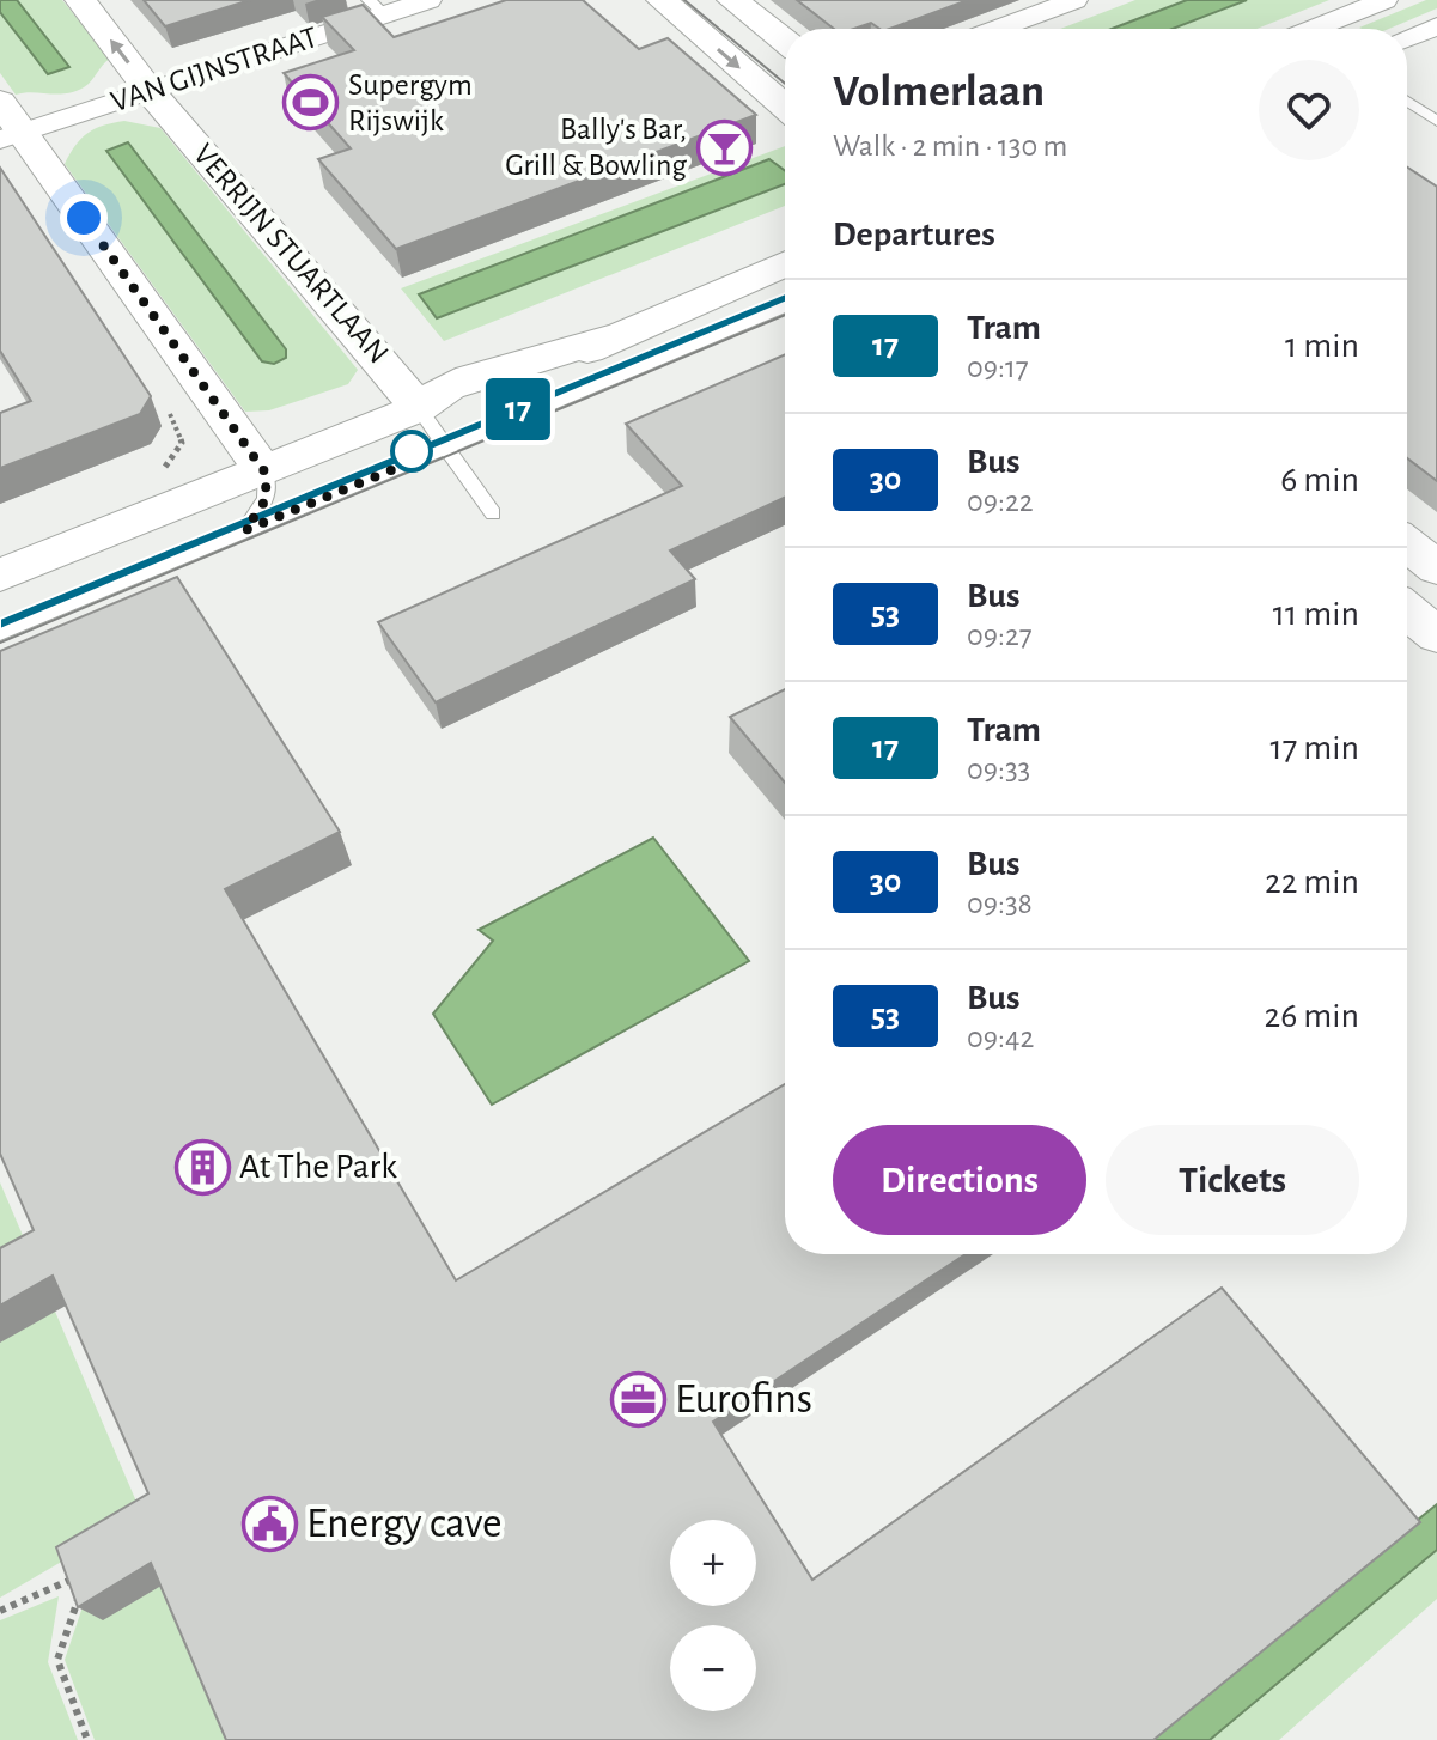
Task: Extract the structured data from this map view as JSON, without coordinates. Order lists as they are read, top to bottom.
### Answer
{
  "streets": {
    "street": ["VAN GIJNSTRAAT", "VERRIJN STUARTLAAN"]
  },
  "crossings": [
    ["VAN GIJNSTRAAT", "VERRIJN STUARTLAAN"]
  ],
  "places": {
    "sports": ["Supergym Rijswijk"],
    "bar": ["Bally's Bar, Grill & Bowling"],
    "building": ["At The Park"],
    "office": ["Eurofins"],
    "public building": ["Energy cave"]
  },
  "lines": ["tram line 17"],
  "page": {
    "on_map": "17",
    "heading": [
      ["Volmerlaan", "Walk · 2 min · 130 m"],
      "Departures"
    ],
    "list": [
      {
        "mark": "17",
        "name": "Tram",
        "note": "09:17",
        "value": "1 min"
      },
      {
        "mark": "30",
        "name": "Bus",
        "note": "09:22",
        "value": "6 min"
      },
      {
        "mark": "53",
        "name": "Bus",
        "note": "09:27",
        "value": "11 min"
      },
      {
        "mark": "17",
        "name": "Tram",
        "note": "09:33",
        "value": "17 min"
      },
      {
        "mark": "30",
        "name": "Bus",
        "note": "09:38",
        "value": "22 min"
      },
      {
        "mark": "53",
        "name": "Bus",
        "note": "09:42",
        "value": "26 min"
      }
    ],
    "buttons": ["Directions", "Tickets"],
    "map_buttons": ["+", "−"]
  }
}
